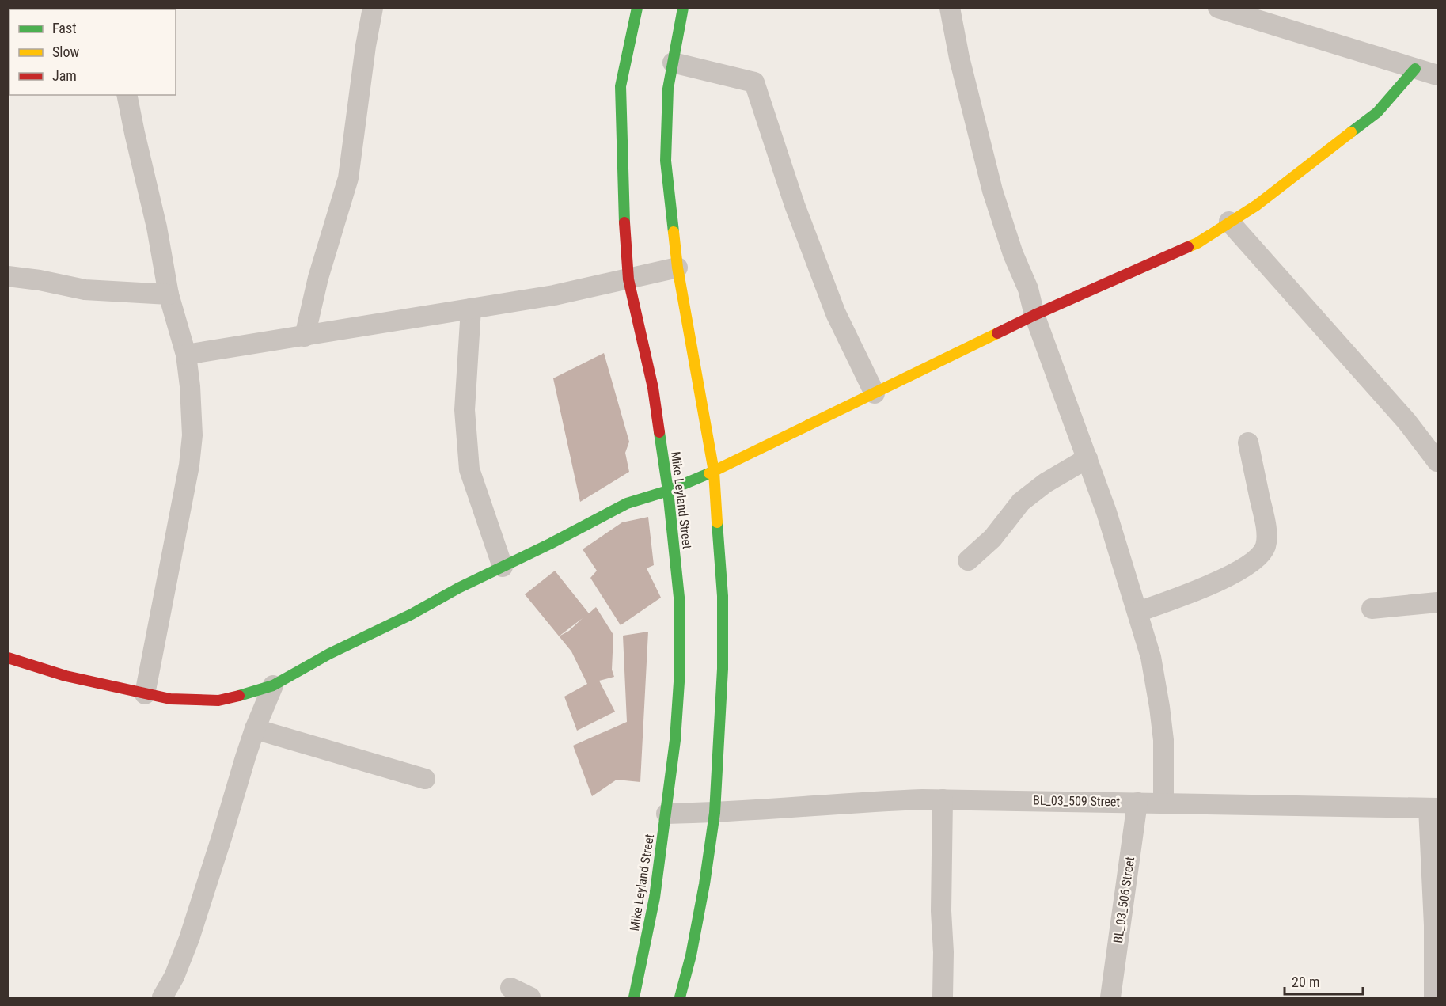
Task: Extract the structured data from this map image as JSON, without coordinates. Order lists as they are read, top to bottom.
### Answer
{
  "streets": {
    "main road": ["Mike Leyland Street"],
    "street": ["BL_03_509 Street", "BL_03_506 Street"]
  },
  "crossings": [
    ["Mike Leyland Street", "BL_03_509 Street"],
    ["BL_03_509 Street", "BL_03_506 Street"]
  ],
  "legend": ["Fast", "Slow", "Jam"],
  "scale_bar": "20 m"
}
